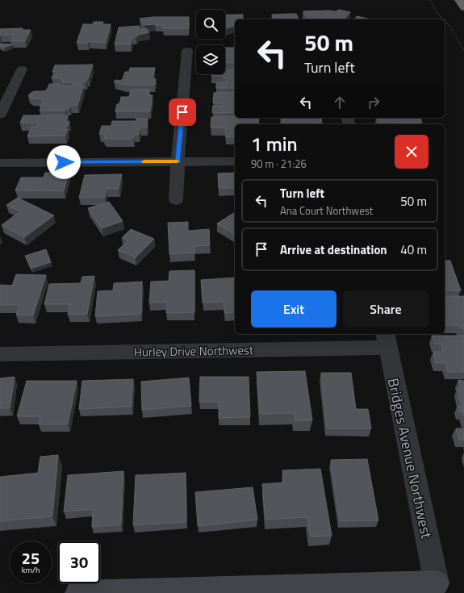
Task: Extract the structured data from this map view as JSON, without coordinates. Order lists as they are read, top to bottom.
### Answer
{
  "streets": {
    "street": ["Hurley Drive Northwest", "Bridges Avenue Northwest"]
  },
  "crossings": [
    ["Hurley Drive Northwest", "Bridges Avenue Northwest"]
  ],
  "page": {
    "turn": ["50 m", "Turn left"],
    "heading": ["1 min", "90 m · 21:26"],
    "list": [
      {
        "name": "Turn left",
        "note": "Ana Court Northwest",
        "value": "50 m"
      },
      {
        "name": "Arrive at destination",
        "value": "40 m"
      }
    ],
    "buttons": ["Exit", "Share"],
    "speed": "25 km/h",
    "limit": "30"
  }
}
